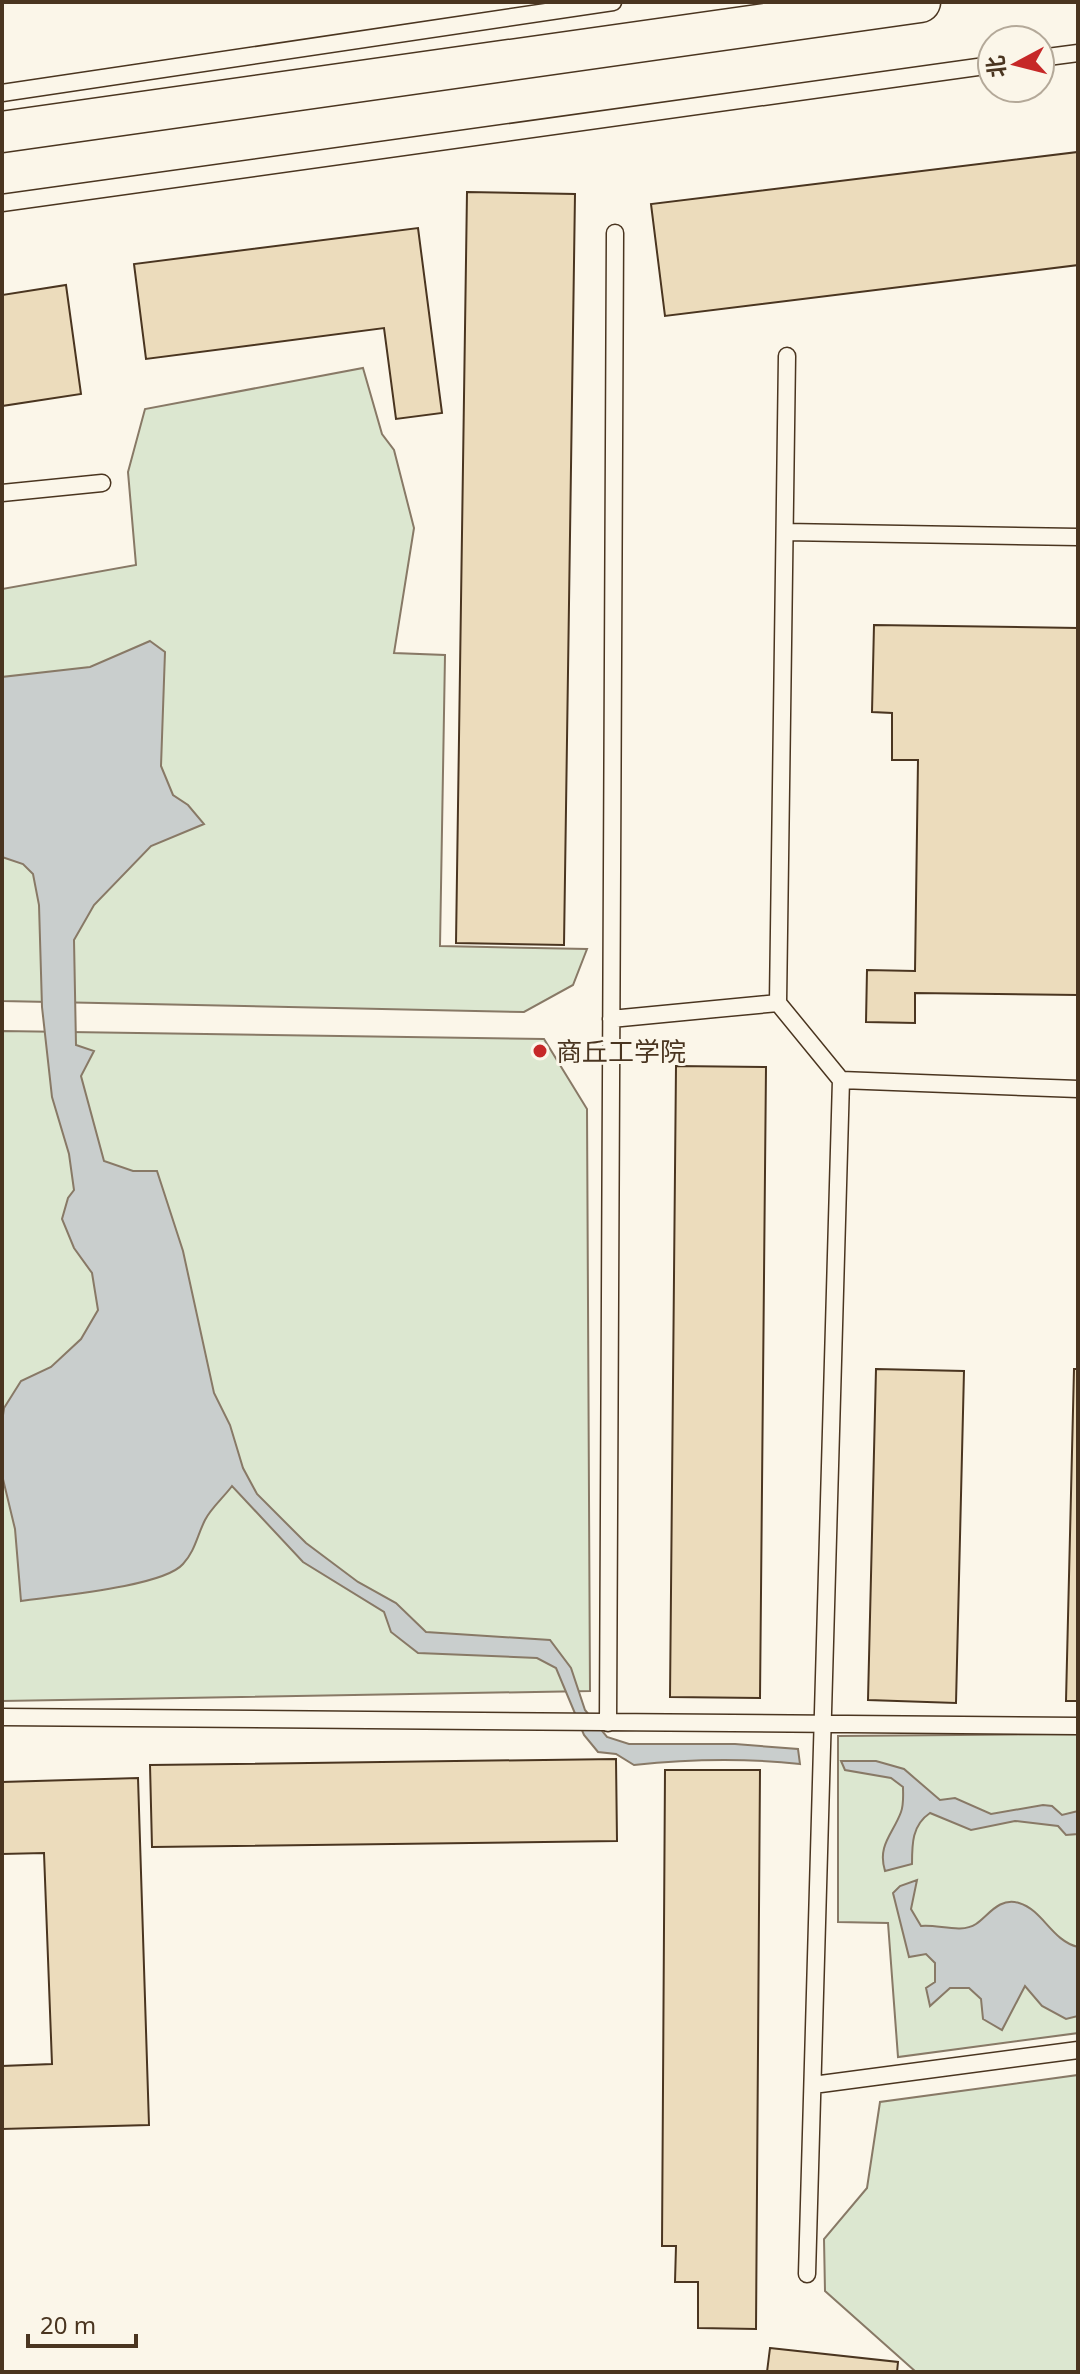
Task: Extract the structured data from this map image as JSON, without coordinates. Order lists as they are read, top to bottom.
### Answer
{
  "places": ["商丘工学院"],
  "scale_bar": "20 m",
  "north": "left"
}
